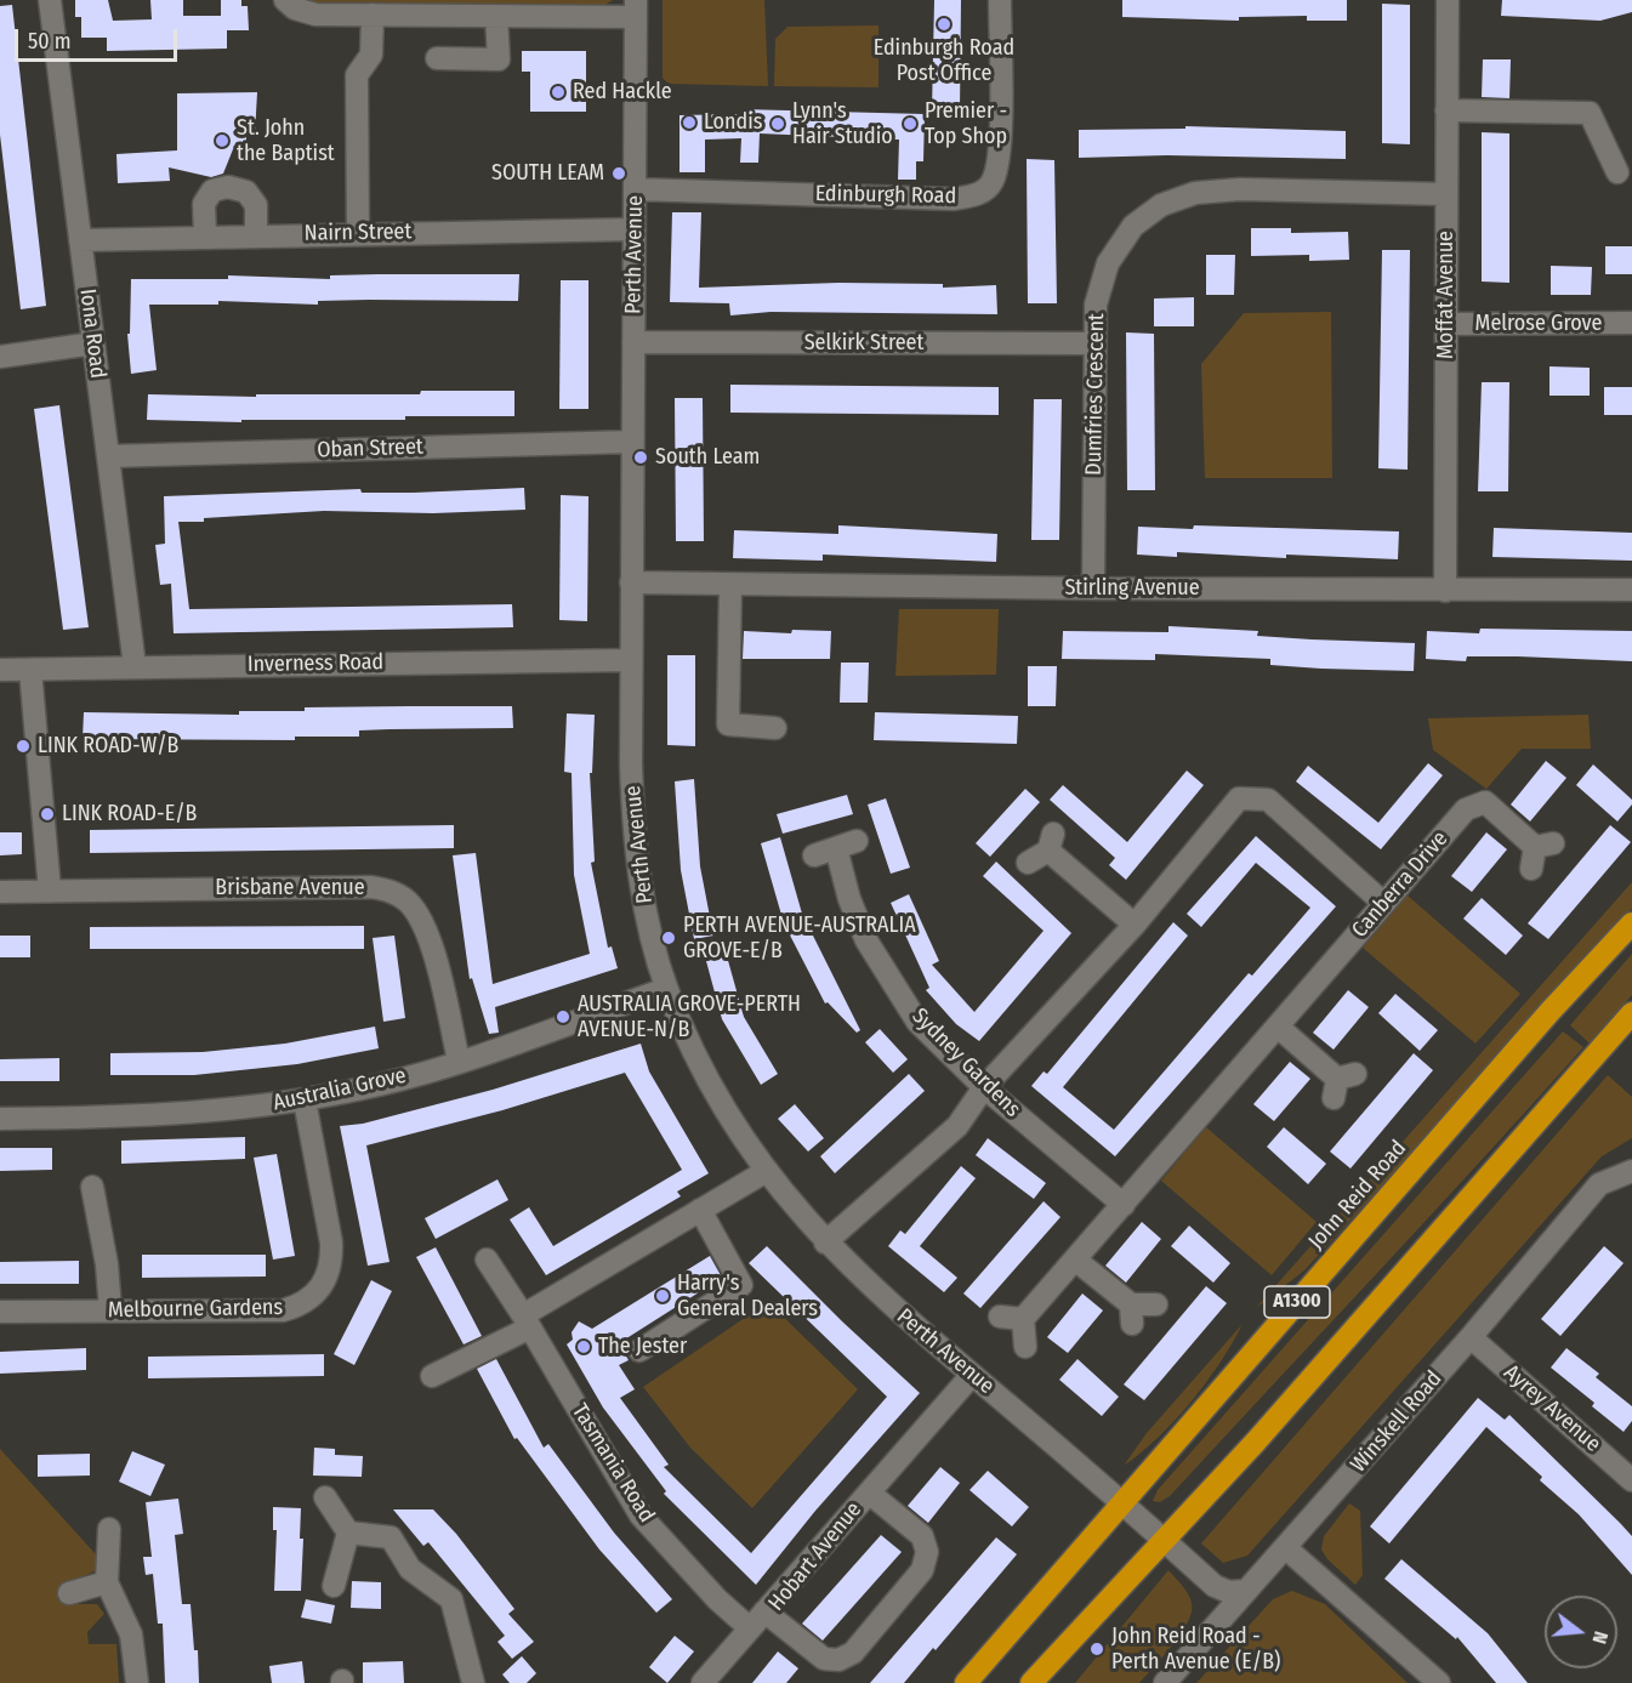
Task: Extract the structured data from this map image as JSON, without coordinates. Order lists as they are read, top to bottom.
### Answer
{
  "streets": {
    "highway": ["John Reid Road", "A1300"],
    "street": [
      "Edinburgh Road",
      "Nairn Street",
      "Perth Avenue",
      "Moffat Avenue",
      "Melrose Grove",
      "Iona Road",
      "Selkirk Street",
      "Dumfries Crescent",
      "Oban Street",
      "Stirling Avenue",
      "Inverness Road",
      "Canberra Drive",
      "Brisbane Avenue",
      "Sydney Gardens",
      "Australia Grove",
      "Melbourne Gardens",
      "Ayrey Avenue",
      "Winskell Road",
      "Tasmania Road",
      "Hobart Avenue"
    ]
  },
  "crossings": [
    ["Edinburgh Road", "Perth Avenue"],
    ["Nairn Street", "Perth Avenue"],
    ["Nairn Street", "Iona Road"],
    ["Perth Avenue", "Selkirk Street"],
    ["Perth Avenue", "Oban Street"],
    ["Perth Avenue", "Stirling Avenue"],
    ["Perth Avenue", "Inverness Road"],
    ["Perth Avenue", "Australia Grove"],
    ["Perth Avenue", "John Reid Road"],
    ["Perth Avenue", "Hobart Avenue"],
    ["Moffat Avenue", "Melrose Grove"],
    ["Moffat Avenue", "Dumfries Crescent"],
    ["Moffat Avenue", "Stirling Avenue"],
    ["Iona Road", "Oban Street"],
    ["Iona Road", "Inverness Road"],
    ["Selkirk Street", "Dumfries Crescent"],
    ["Dumfries Crescent", "Stirling Avenue"],
    ["Canberra Drive", "Sydney Gardens"],
    ["Brisbane Avenue", "Australia Grove"],
    ["Australia Grove", "Melbourne Gardens"],
    ["Ayrey Avenue", "Winskell Road"],
    ["Tasmania Road", "Hobart Avenue"]
  ],
  "places": [
    "Edinburgh Road Post Office",
    "Red Hackle",
    "Londis",
    "Lynn's Hair Studio",
    "Premier - Top Shop",
    "St. John the Baptist",
    "SOUTH LEAM",
    "South Leam",
    "LINK ROAD-W/B",
    "LINK ROAD-E/B",
    "PERTH AVENUE-AUSTRALIA GROVE-E/B",
    "AUSTRALIA GROVE-PERTH AVENUE-N/B",
    "Harry's General Dealers",
    "The Jester",
    "John Reid Road - Perth Avenue (E/B)"
  ],
  "scale_bar": "50 m",
  "north": "right"
}
